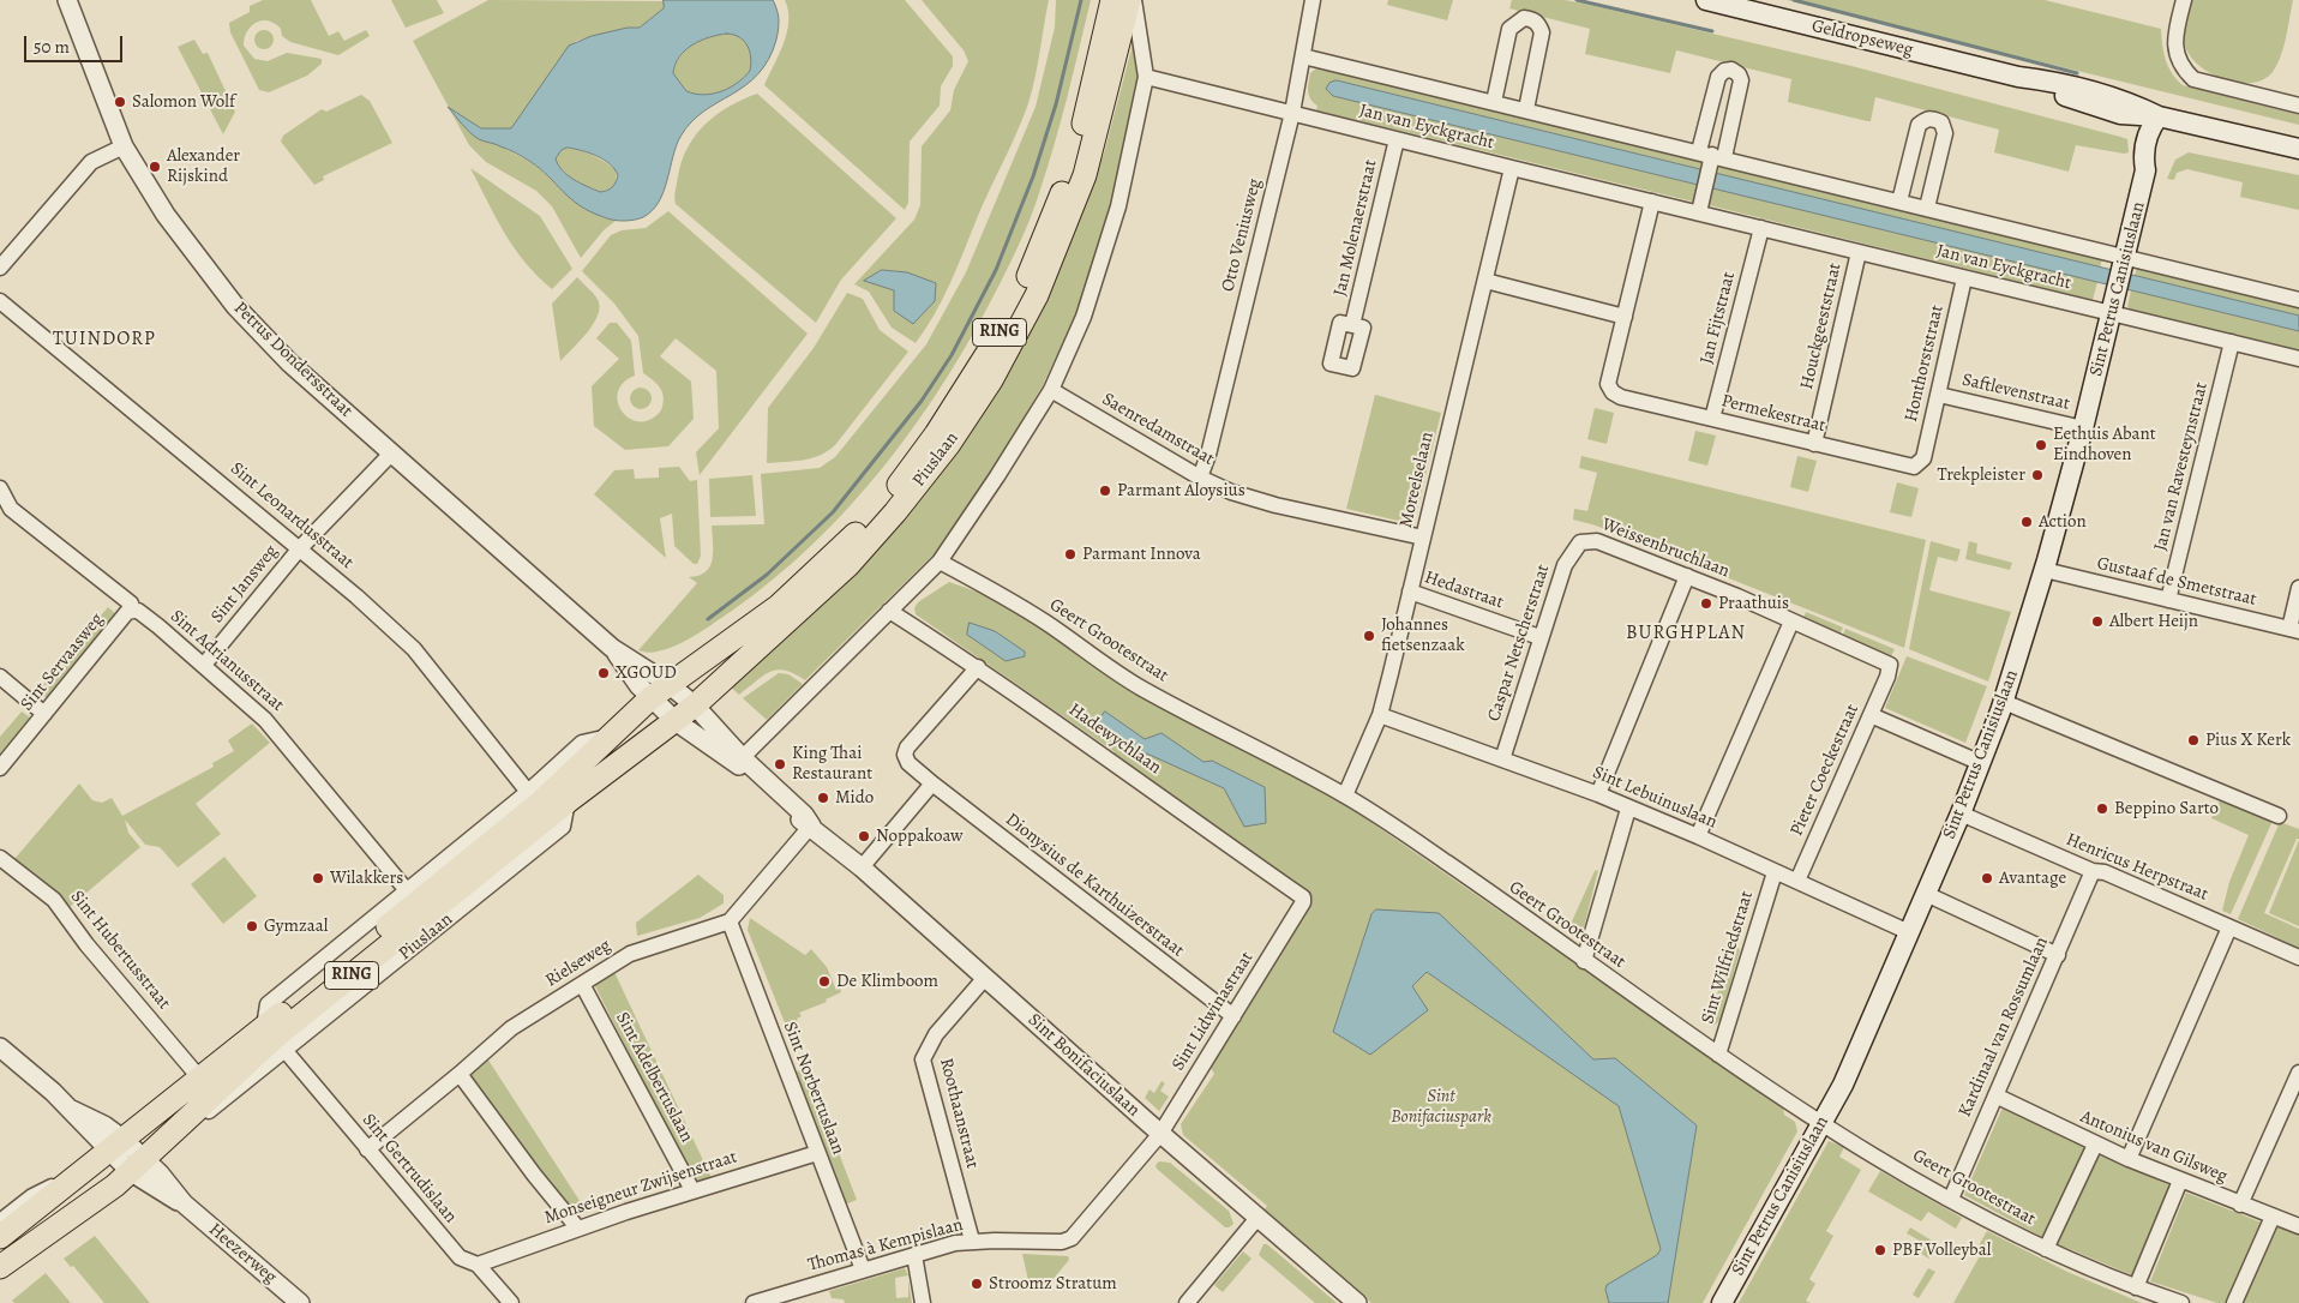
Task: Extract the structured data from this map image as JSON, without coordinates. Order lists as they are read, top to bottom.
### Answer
{
  "streets": {
    "main road": [
      "Geldropseweg",
      "Sint Petrus Canisiuslaan",
      "RING",
      "Piuslaan"
    ],
    "street": [
      "Jan van Eyckgracht",
      "Jan Molenaerstraat",
      "Otto Veniusweg",
      "Jan Fijtstraat",
      "Houckgeeststraat",
      "Petrus Dondersstraat",
      "Honthorststraat",
      "Saftlevenstraat",
      "Permekestraat",
      "Saenredamstraat",
      "Jan van Ravesteynstraat",
      "Moreelselaan",
      "Sint Leonardusstraat",
      "Weissenbruchlaan",
      "Gustaaf de Smetstraat",
      "Sint Jansweg",
      "Hedastraat",
      "Geert Grootestraat",
      "Caspar Netscherstraat",
      "Sint Adrianusstraat",
      "Sint Servaasweg",
      "Hadewychlaan",
      "Pieter Coeckestraat",
      "Sint Lebuinuslaan",
      "Henricus Herpstraat",
      "Dionysius de Karthuizerstraat",
      "Sint Hubertusstraat",
      "Sint Wilfriedstraat",
      "Rielseweg",
      "Sint Lidwinastraat",
      "Kardinaal van Rossumlaan",
      "Sint Bonifaciuslaan",
      "Sint Adelbertuslaan",
      "Sint Norbertuslaan",
      "Roothaanstraat",
      "Antonius van Gilsweg",
      "Sint Gertrudislaan",
      "Monseigneur Zwijsenstraat",
      "Thomas à Kempislaan",
      "Heezerweg"
    ]
  },
  "crossings": [
    ["Geldropseweg", "Sint Petrus Canisiuslaan"],
    ["Jan van Eyckgracht", "Jan Molenaerstraat"],
    ["Jan van Eyckgracht", "Otto Veniusweg"],
    ["Jan van Eyckgracht", "Sint Petrus Canisiuslaan"],
    ["Jan van Eyckgracht", "Jan Fijtstraat"],
    ["Jan van Eyckgracht", "Houckgeeststraat"],
    ["Jan van Eyckgracht", "Honthorststraat"],
    ["Jan van Eyckgracht", "Jan van Ravesteynstraat"],
    ["Jan van Eyckgracht", "Moreelselaan"],
    ["Otto Veniusweg", "Saenredamstraat"],
    ["Sint Petrus Canisiuslaan", "Saftlevenstraat"],
    ["Sint Petrus Canisiuslaan", "Gustaaf de Smetstraat"],
    ["Sint Petrus Canisiuslaan", "Geert Grootestraat"],
    ["Sint Petrus Canisiuslaan", "Sint Lebuinuslaan"],
    ["Sint Petrus Canisiuslaan", "Henricus Herpstraat"],
    ["Jan Fijtstraat", "Permekestraat"],
    ["Houckgeeststraat", "Permekestraat"],
    ["Petrus Dondersstraat", "Piuslaan"],
    ["Petrus Dondersstraat", "Sint Jansweg"],
    ["Petrus Dondersstraat", "Sint Bonifaciuslaan"],
    ["Honthorststraat", "Saftlevenstraat"],
    ["Honthorststraat", "Permekestraat"],
    ["Saenredamstraat", "Moreelselaan"],
    ["Piuslaan", "Sint Hubertusstraat"],
    ["Piuslaan", "Sint Bonifaciuslaan"],
    ["Piuslaan", "Sint Gertrudislaan"],
    ["Piuslaan", "Heezerweg"],
    ["Jan van Ravesteynstraat", "Gustaaf de Smetstraat"],
    ["Moreelselaan", "Hedastraat"],
    ["Moreelselaan", "Geert Grootestraat"],
    ["Moreelselaan", "Sint Lebuinuslaan"],
    ["Sint Leonardusstraat", "Sint Jansweg"],
    ["Weissenbruchlaan", "Caspar Netscherstraat"],
    ["Weissenbruchlaan", "Pieter Coeckestraat"],
    ["Sint Jansweg", "Sint Adrianusstraat"],
    ["Hedastraat", "Caspar Netscherstraat"],
    ["Geert Grootestraat", "Sint Wilfriedstraat"],
    ["Geert Grootestraat", "Kardinaal van Rossumlaan"],
    ["Caspar Netscherstraat", "Sint Lebuinuslaan"],
    ["Sint Adrianusstraat", "Sint Servaasweg"],
    ["Hadewychlaan", "Dionysius de Karthuizerstraat"],
    ["Hadewychlaan", "Sint Lidwinastraat"],
    ["Pieter Coeckestraat", "Sint Lebuinuslaan"],
    ["Sint Lebuinuslaan", "Sint Wilfriedstraat"],
    ["Henricus Herpstraat", "Kardinaal van Rossumlaan"],
    ["Dionysius de Karthuizerstraat", "Sint Lidwinastraat"],
    ["Rielseweg", "Sint Adelbertuslaan"],
    ["Rielseweg", "Sint Norbertuslaan"],
    ["Rielseweg", "Sint Gertrudislaan"],
    ["Sint Lidwinastraat", "Sint Bonifaciuslaan"],
    ["Sint Lidwinastraat", "Thomas à Kempislaan"],
    ["Kardinaal van Rossumlaan", "Antonius van Gilsweg"],
    ["Sint Bonifaciuslaan", "Roothaanstraat"],
    ["Sint Bonifaciuslaan", "Thomas à Kempislaan"],
    ["Sint Adelbertuslaan", "Monseigneur Zwijsenstraat"],
    ["Sint Norbertuslaan", "Monseigneur Zwijsenstraat"],
    ["Sint Norbertuslaan", "Thomas à Kempislaan"],
    ["Roothaanstraat", "Thomas à Kempislaan"],
    ["Sint Gertrudislaan", "Monseigneur Zwijsenstraat"]
  ],
  "districts": ["TUINDORP", "BURGHPLAN"],
  "parks": ["Sint Bonifaciuspark"],
  "places": [
    "Salomon Wolf",
    "Alexander Rijskind",
    "Eethuis Abant Eindhoven",
    "Trekpleister",
    "Parmant Aloysius",
    "Action",
    "Parmant Innova",
    "Praathuis",
    "Albert Heijn",
    "Johannes fietsenzaak",
    "XGOUD",
    "Pius X Kerk",
    "King Thai Restaurant",
    "Mido",
    "Beppino Sarto",
    "Noppakoaw",
    "Wilakkers",
    "Avantage",
    "Gymzaal",
    "De Klimboom",
    "PBF Volleybal",
    "Stroomz Stratum"
  ],
  "scale_bar": "50 m"
}
